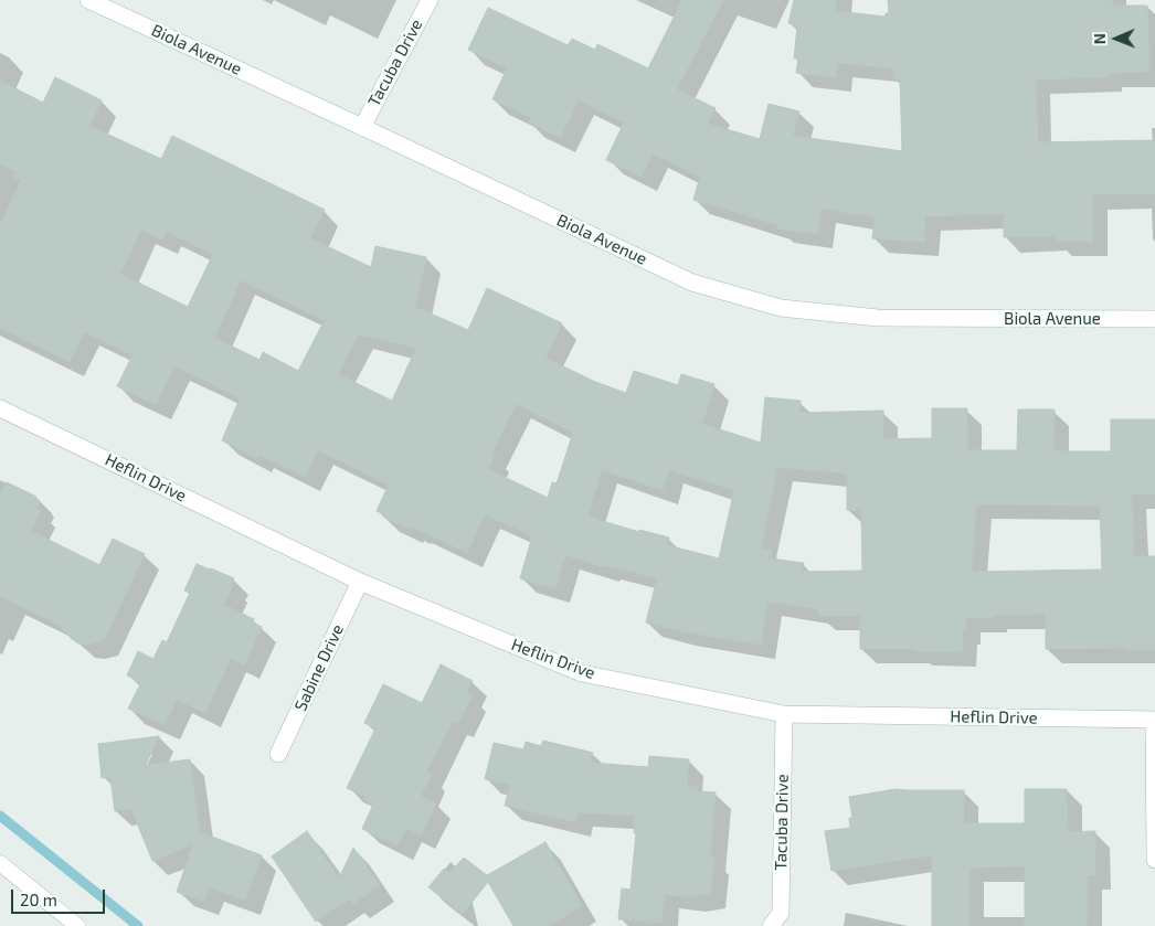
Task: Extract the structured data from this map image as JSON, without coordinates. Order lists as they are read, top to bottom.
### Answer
{
  "streets": {
    "street": [
      "Biola Avenue",
      "Tacuba Drive",
      "Heflin Drive",
      "Sabine Drive"
    ]
  },
  "crossings": [
    ["Biola Avenue", "Tacuba Drive"],
    ["Tacuba Drive", "Heflin Drive"],
    ["Heflin Drive", "Sabine Drive"]
  ],
  "scale_bar": "20 m",
  "north": "left"
}
